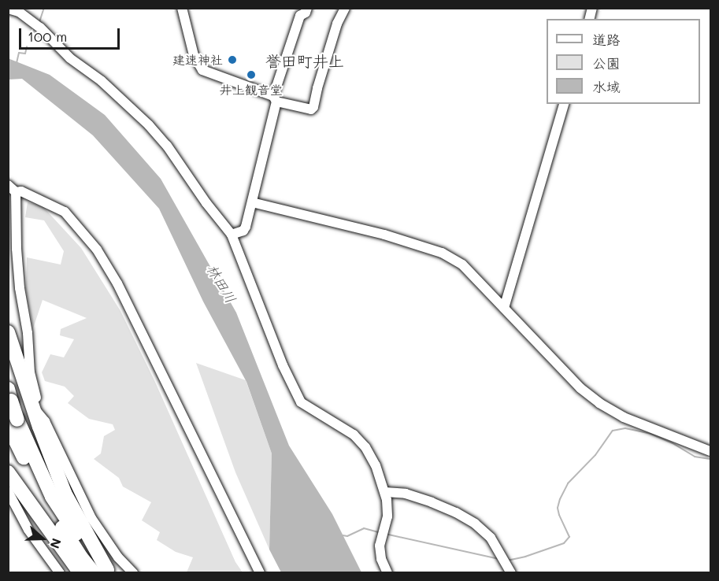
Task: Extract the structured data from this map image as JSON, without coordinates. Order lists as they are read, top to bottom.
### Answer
{
  "districts": ["誉田町井上"],
  "water": ["林田川"],
  "places": ["建速神社", "井上観音堂"],
  "legend": ["道路", "公園", "水域"],
  "scale_bar": "100 m",
  "north": "right"
}
